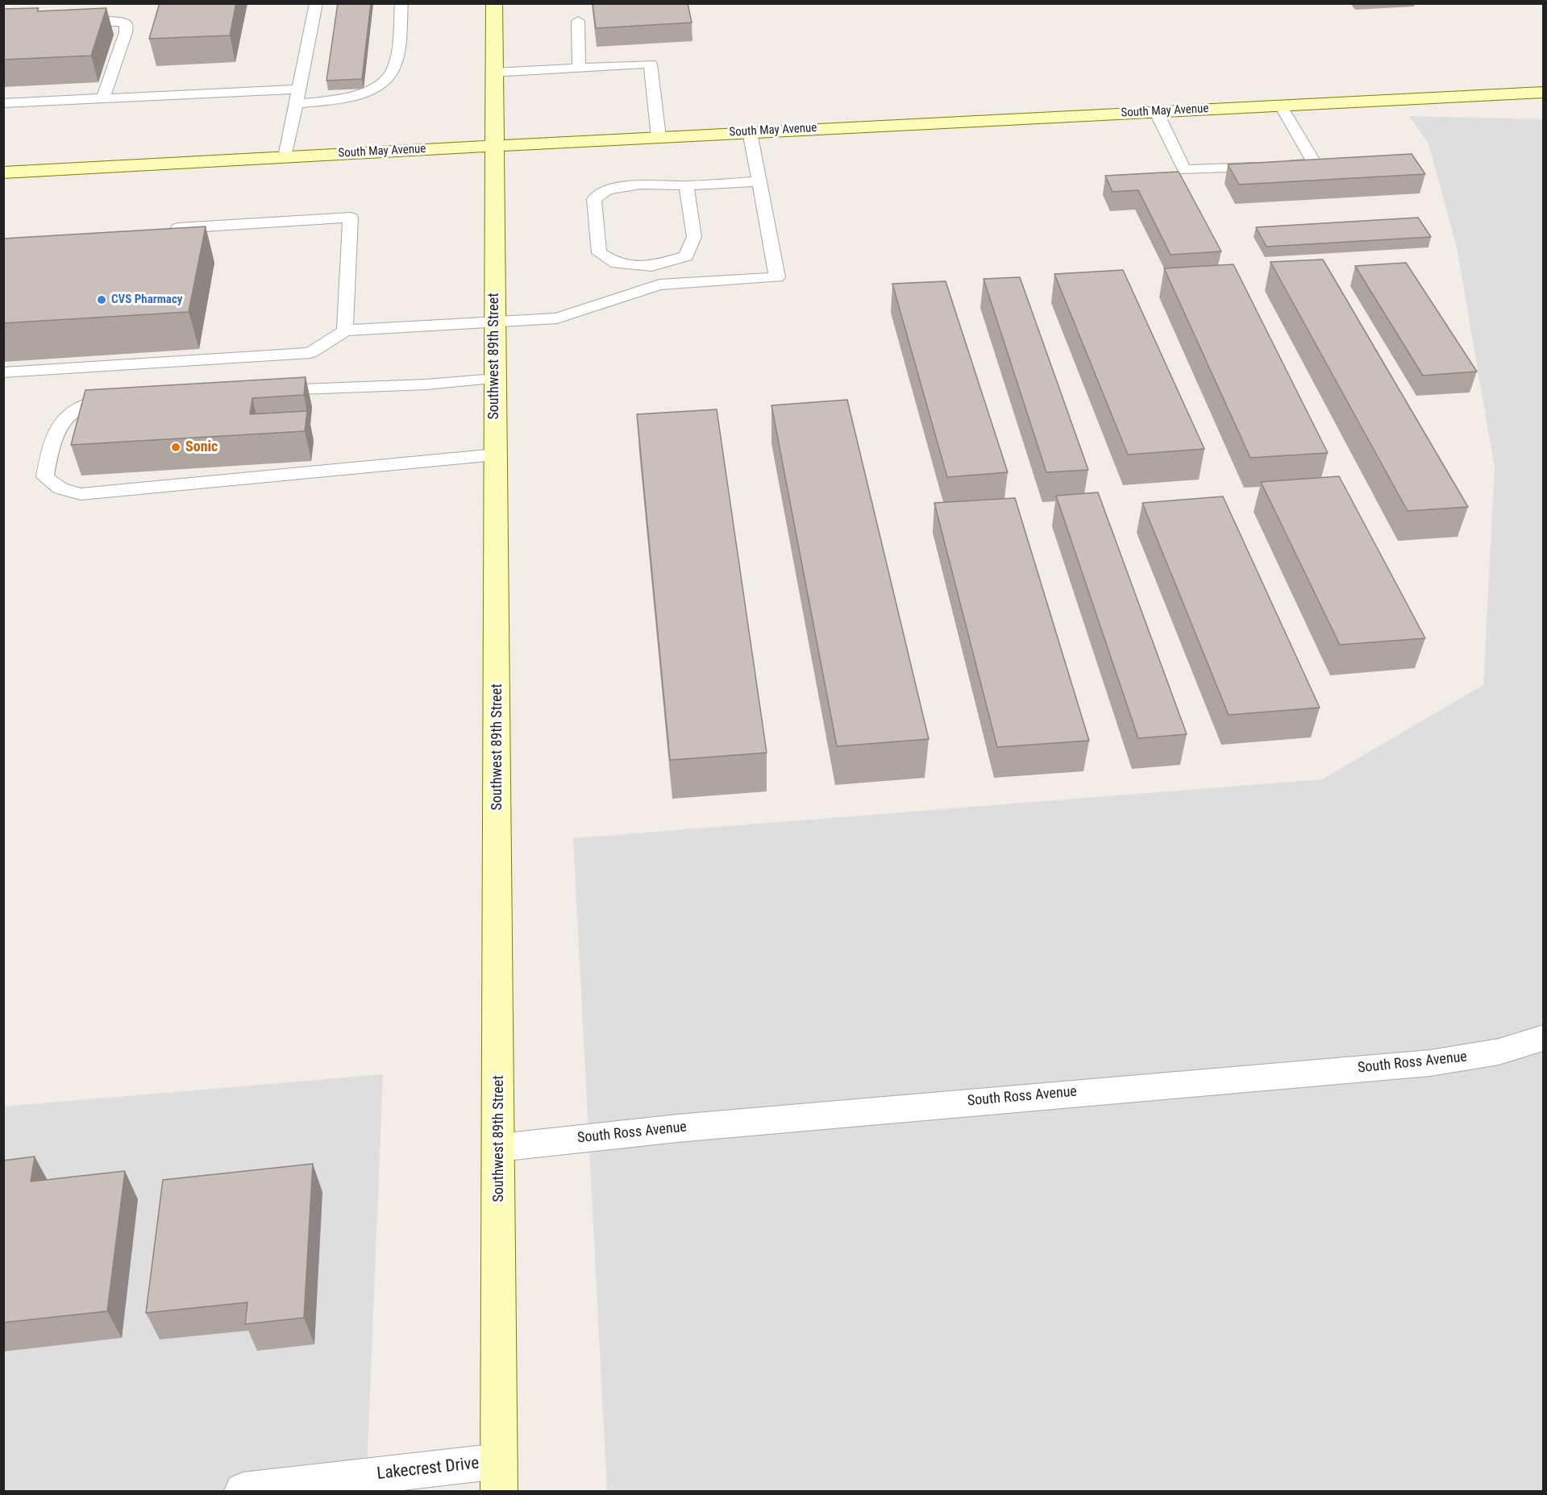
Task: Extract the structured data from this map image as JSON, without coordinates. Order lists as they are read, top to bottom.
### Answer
{
  "streets": {
    "main road": ["South May Avenue", "Southwest 89th Street"],
    "street": ["South Ross Avenue", "Lakecrest Drive"]
  },
  "crossings": [
    ["South May Avenue", "Southwest 89th Street"],
    ["Southwest 89th Street", "South Ross Avenue"],
    ["Southwest 89th Street", "Lakecrest Drive"]
  ],
  "places": ["CVS Pharmacy", "Sonic"]
}
